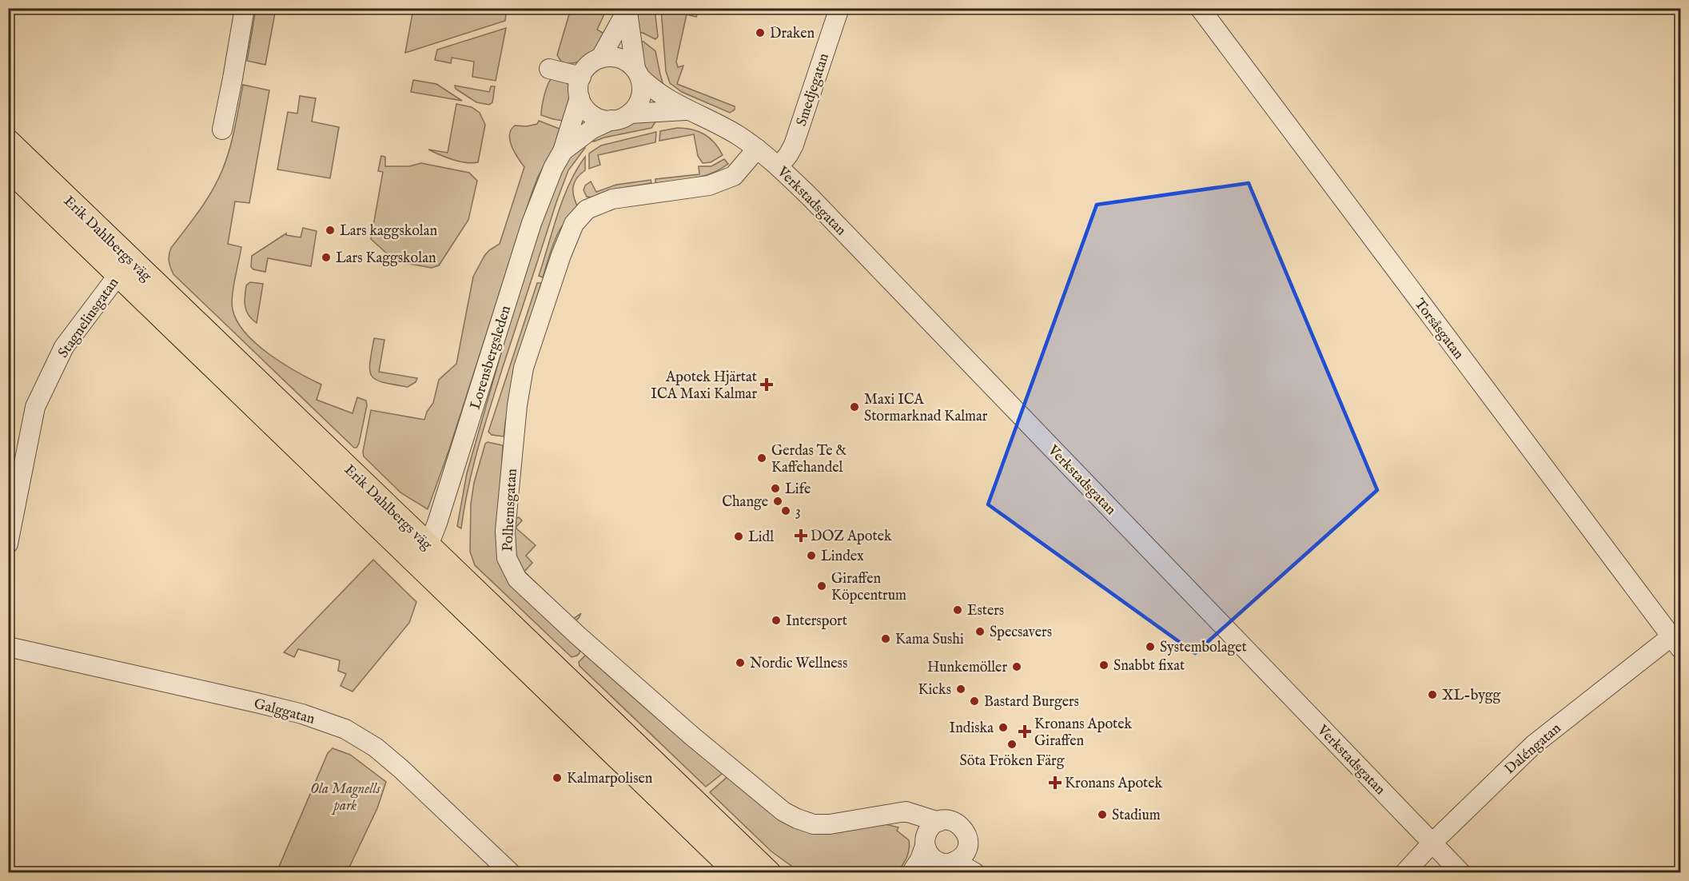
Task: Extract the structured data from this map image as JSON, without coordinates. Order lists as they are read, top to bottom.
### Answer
{
  "streets": {
    "main road": ["Erik Dahlbergs väg"],
    "street": [
      "Smedjegatan",
      "Verkstadsgatan",
      "Stagneliusgatan",
      "Torsåsgatan",
      "Lorensbergsleden",
      "Polhemsgatan",
      "Galggatan",
      "Daléngatan"
    ]
  },
  "crossings": [
    ["Smedjegatan", "Verkstadsgatan"],
    ["Verkstadsgatan", "Lorensbergsleden"],
    ["Verkstadsgatan", "Polhemsgatan"],
    ["Verkstadsgatan", "Daléngatan"],
    ["Erik Dahlbergs väg", "Stagneliusgatan"],
    ["Erik Dahlbergs väg", "Lorensbergsleden"],
    ["Torsåsgatan", "Daléngatan"]
  ],
  "parks": ["Ola Magnells park"],
  "places": {
    "other": [
      "Draken",
      "Lars kaggskolan",
      "Lars Kaggskolan",
      "Maxi ICA Stormarknad Kalmar",
      "Gerdas Te & Kaffehandel",
      "Life",
      "Change",
      "3",
      "Lidl",
      "Lindex",
      "Giraffen Köpcentrum",
      "Esters",
      "Intersport",
      "Specsavers",
      "Kama Sushi",
      "Systembolaget",
      "Nordic Wellness",
      "Snabbt fixat",
      "Hunkemöller",
      "Kicks",
      "XL-bygg",
      "Bastard Burgers",
      "Indiska",
      "Söta Fröken Färg",
      "Kalmarpolisen",
      "Stadium"
    ],
    "health": [
      "Apotek Hjärtat ICA Maxi Kalmar",
      "DOZ Apotek",
      "Kronans Apotek Giraffen",
      "Kronans Apotek"
    ]
  }
}
